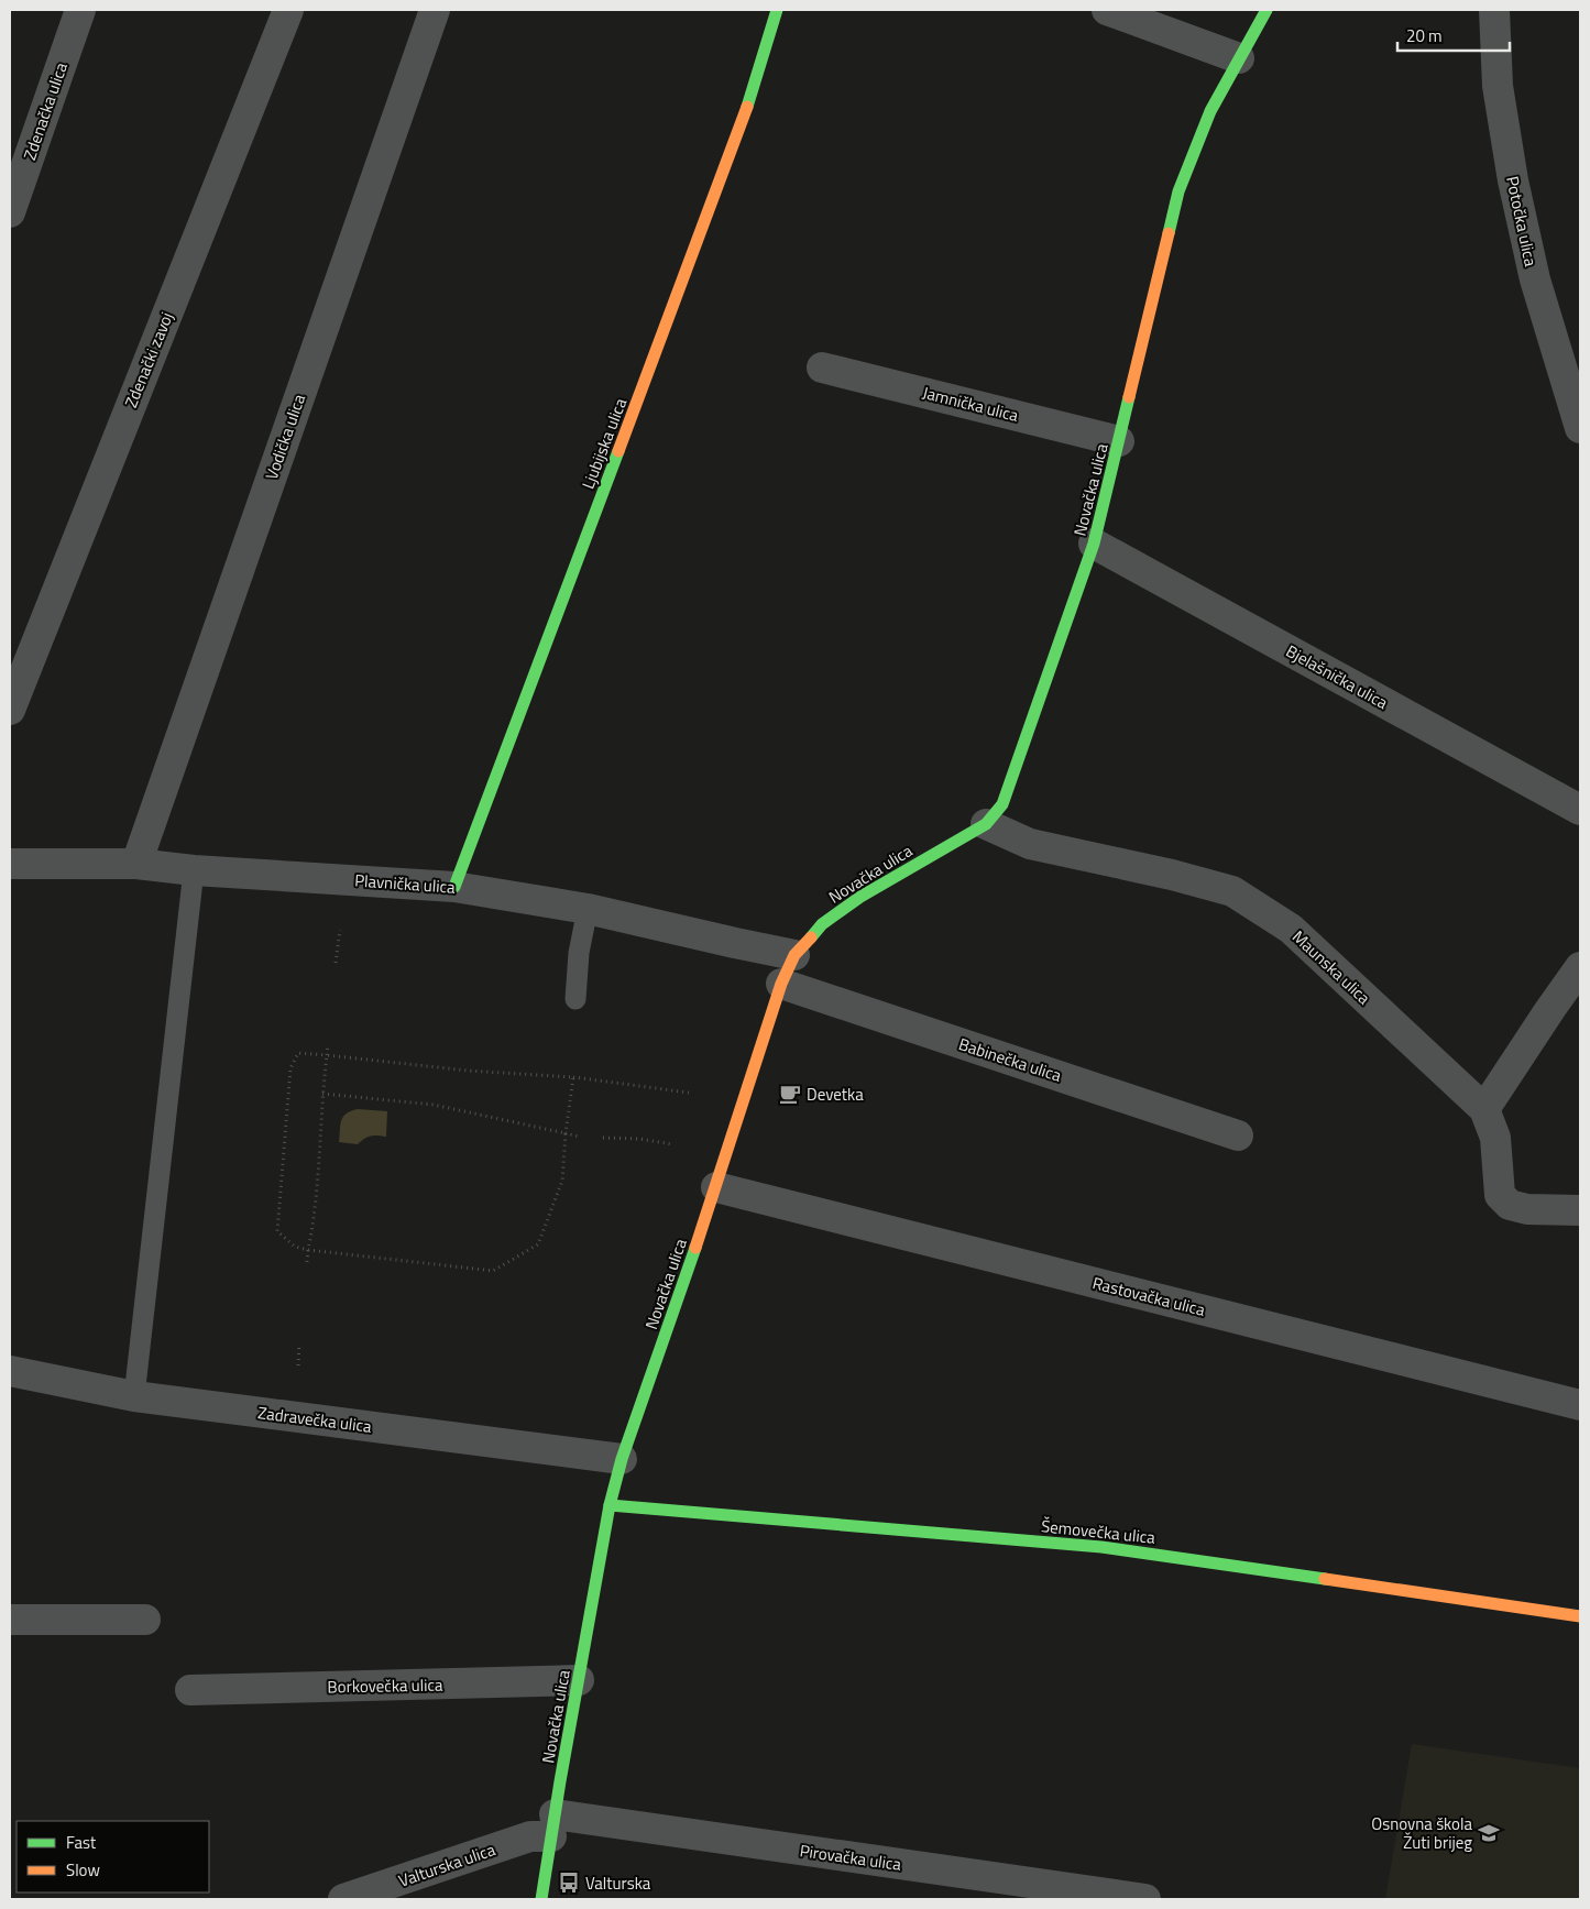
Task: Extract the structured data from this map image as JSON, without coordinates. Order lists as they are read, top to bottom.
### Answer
{
  "streets": {
    "street": [
      "Zdenačka ulica",
      "Potočka ulica",
      "Zdenački zavoj",
      "Jamnička ulica",
      "Vodička ulica",
      "Ljubijska ulica",
      "Novačka ulica",
      "Bjelašnička ulica",
      "Plavnička ulica",
      "Maunska ulica",
      "Babinečka ulica",
      "Rastovačka ulica",
      "Zadravečka ulica",
      "Šemovečka ulica",
      "Borkovečka ulica",
      "Pirovačka ulica",
      "Valturska ulica"
    ]
  },
  "crossings": [
    ["Jamnička ulica", "Novačka ulica"],
    ["Vodička ulica", "Plavnička ulica"],
    ["Ljubijska ulica", "Plavnička ulica"],
    ["Novačka ulica", "Bjelašnička ulica"],
    ["Novačka ulica", "Plavnička ulica"],
    ["Novačka ulica", "Maunska ulica"],
    ["Novačka ulica", "Babinečka ulica"],
    ["Novačka ulica", "Rastovačka ulica"],
    ["Novačka ulica", "Zadravečka ulica"],
    ["Novačka ulica", "Šemovečka ulica"],
    ["Novačka ulica", "Borkovečka ulica"],
    ["Novačka ulica", "Pirovačka ulica"],
    ["Novačka ulica", "Valturska ulica"],
    ["Pirovačka ulica", "Valturska ulica"]
  ],
  "places": {
    "cafe": ["Devetka"],
    "school or university": ["Osnovna škola Žuti brijeg"],
    "bus stop": ["Valturska"]
  },
  "legend": ["Fast", "Slow"],
  "scale_bar": "20 m"
}
